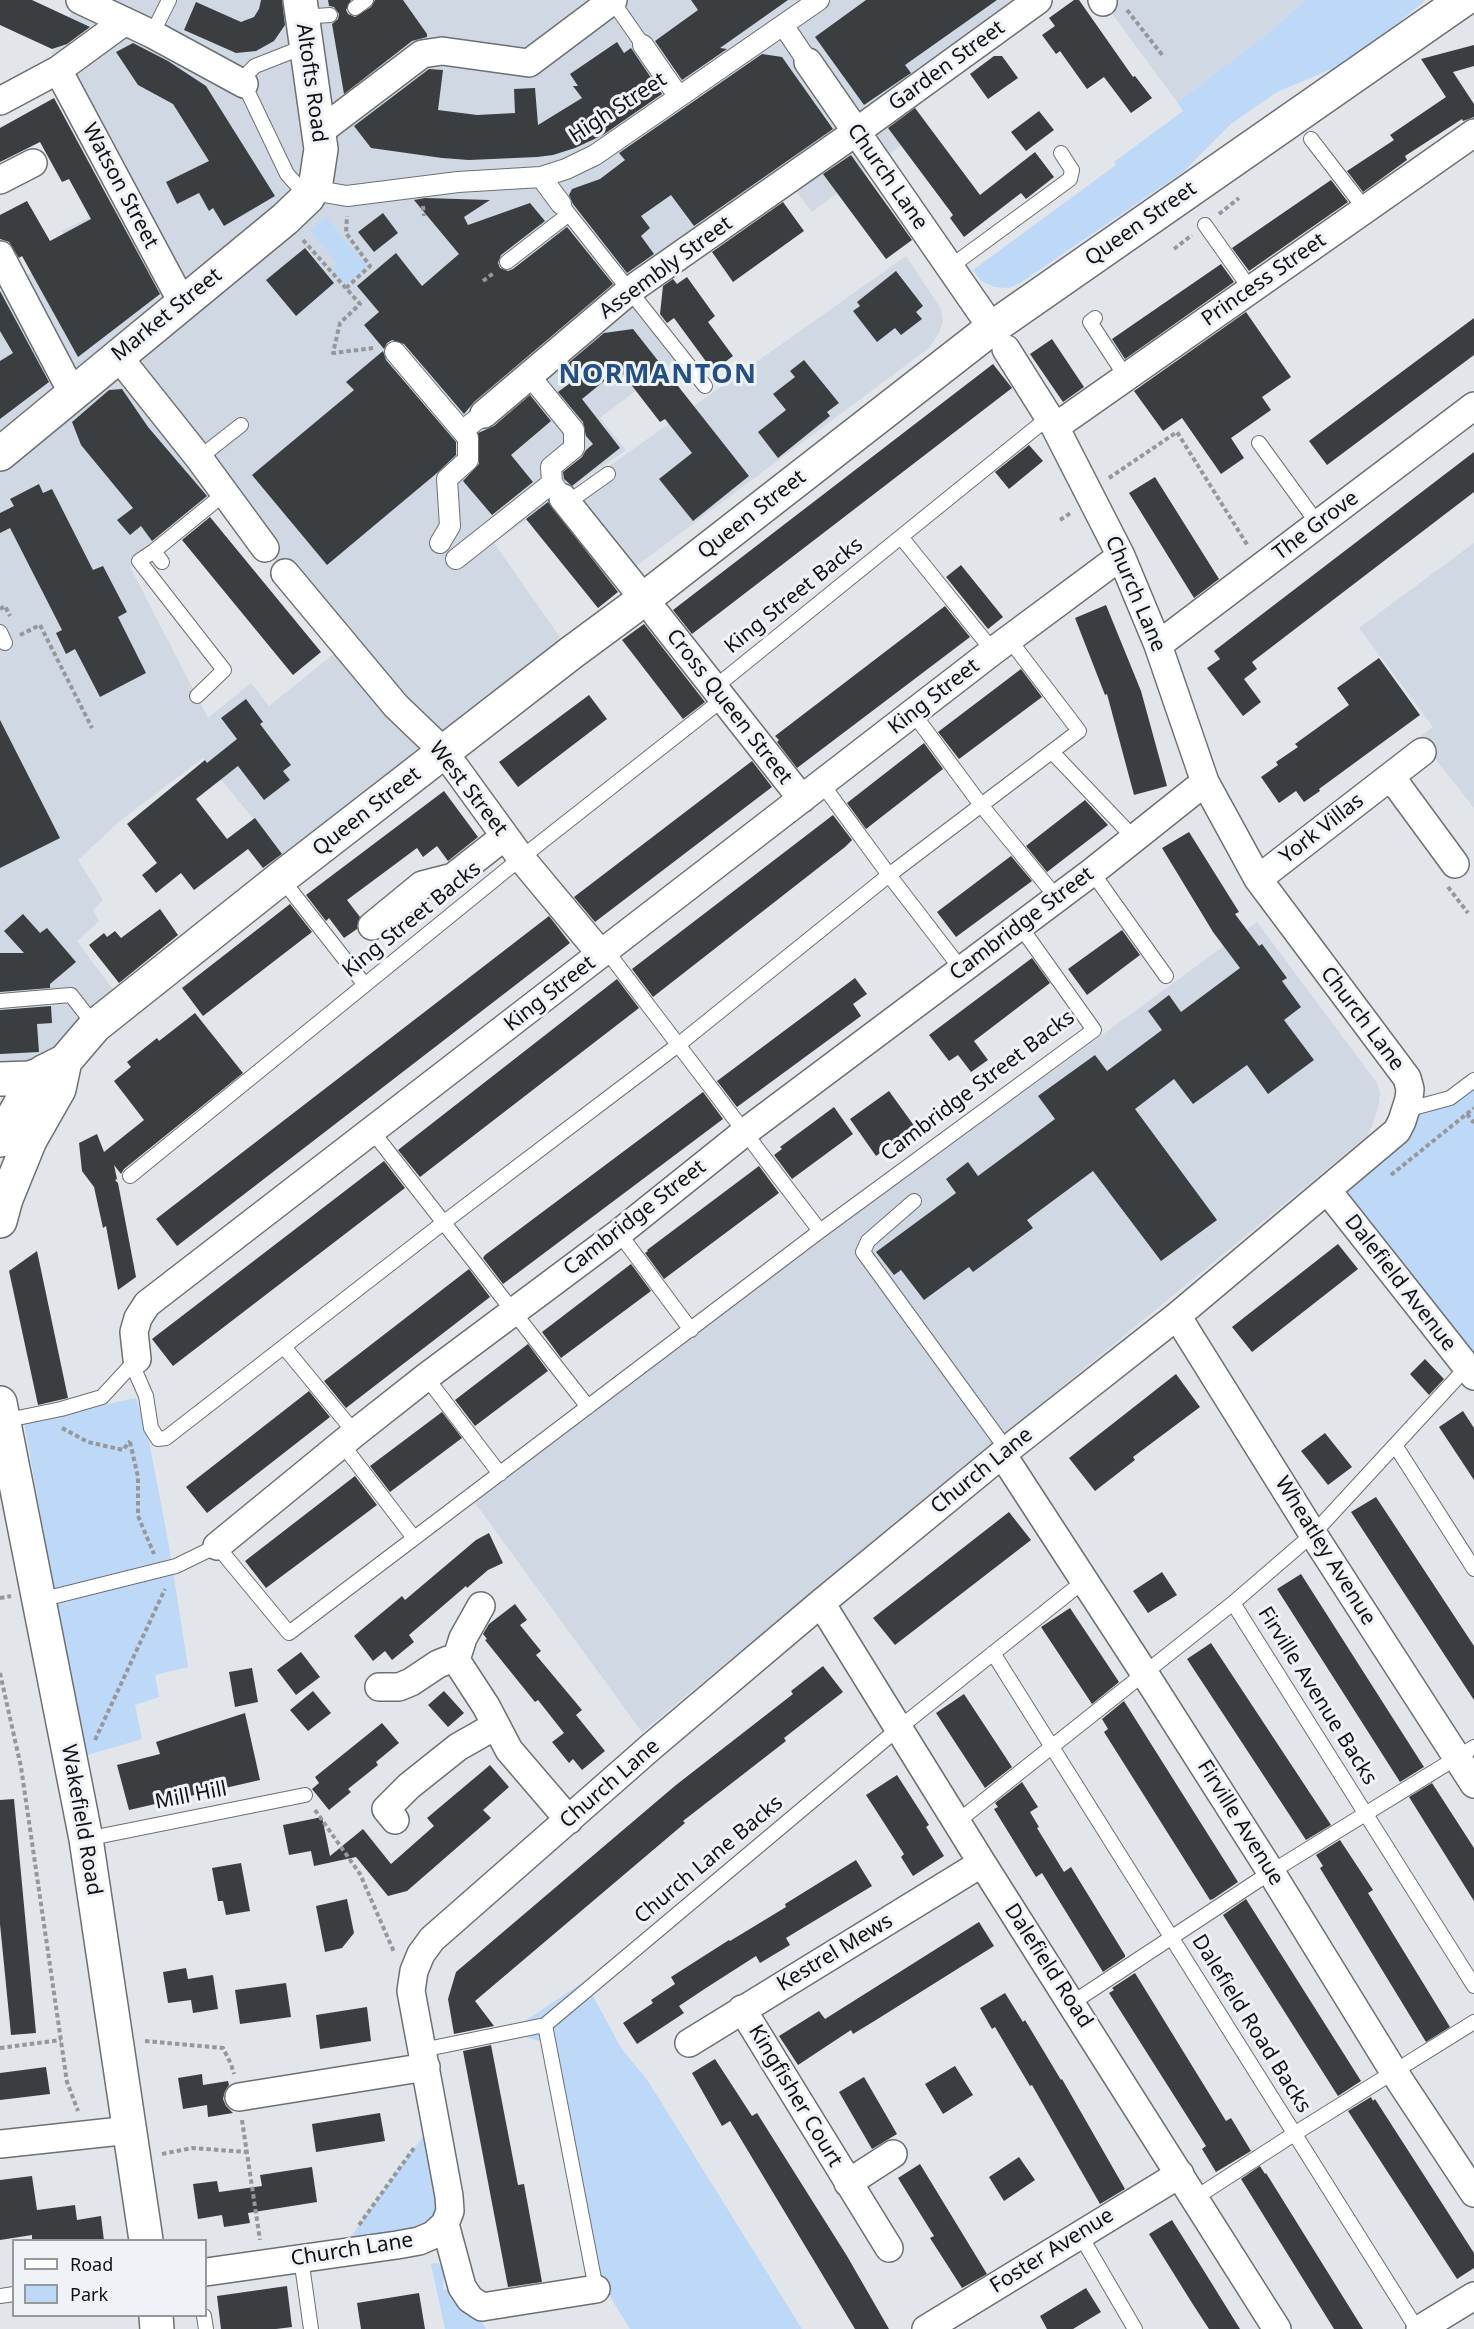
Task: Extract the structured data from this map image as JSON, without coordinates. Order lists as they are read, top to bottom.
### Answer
{
  "streets": {
    "street": [
      "Garden Street",
      "Altofts Road",
      "High Street",
      "Church Lane",
      "Watson Street",
      "Queen Street",
      "Assembly Street",
      "Princess Street",
      "Market Street",
      "The Grove",
      "King Street",
      "Cross Queen Street",
      "West Street",
      "York Villas",
      "Cambridge Street",
      "Dalefield Avenue",
      "Wheatley Avenue",
      "Wakefield Road",
      "Firville Avenue",
      "Kestrel Mews",
      "Dalefield Road",
      "Kingfisher Court",
      "Foster Avenue"
    ],
    "lane": [
      "King Street Backs",
      "Cambridge Street Backs",
      "Firville Avenue Backs",
      "Mill Hill",
      "Church Lane Backs",
      "Dalefield Road Backs"
    ]
  },
  "crossings": [
    ["Garden Street", "Church Lane"],
    ["Garden Street", "Assembly Street"],
    ["Altofts Road", "High Street"],
    ["Altofts Road", "Market Street"],
    ["High Street", "Church Lane"],
    ["High Street", "Market Street"],
    ["Church Lane", "Queen Street"],
    ["Church Lane", "Assembly Street"],
    ["Church Lane", "Princess Street"],
    ["Church Lane", "The Grove"],
    ["Church Lane", "King Street Backs"],
    ["Church Lane", "King Street"],
    ["Church Lane", "York Villas"],
    ["Church Lane", "Cambridge Street"],
    ["Church Lane", "Dalefield Avenue"],
    ["Church Lane", "Wheatley Avenue"],
    ["Church Lane", "Firville Avenue"],
    ["Church Lane", "Church Lane Backs"],
    ["Church Lane", "Dalefield Road"],
    ["Watson Street", "Market Street"],
    ["Queen Street", "Cross Queen Street"],
    ["Queen Street", "West Street"],
    ["Princess Street", "King Street Backs"],
    ["King Street Backs", "Cross Queen Street"],
    ["King Street Backs", "West Street"],
    ["King Street", "Cross Queen Street"],
    ["King Street", "West Street"],
    ["Cambridge Street", "Cambridge Street Backs"],
    ["Cambridge Street", "Wakefield Road"],
    ["Dalefield Avenue", "Firville Avenue Backs"],
    ["Wheatley Avenue", "Firville Avenue Backs"],
    ["Firville Avenue Backs", "Firville Avenue"],
    ["Firville Avenue Backs", "Dalefield Road Backs"],
    ["Mill Hill", "Wakefield Road"],
    ["Firville Avenue", "Dalefield Road Backs"],
    ["Church Lane Backs", "Dalefield Road"],
    ["Kestrel Mews", "Dalefield Road"],
    ["Kestrel Mews", "Kingfisher Court"],
    ["Dalefield Road", "Dalefield Road Backs"],
    ["Dalefield Road", "Foster Avenue"]
  ],
  "districts": ["NORMANTON"],
  "legend": ["Road", "Park"]
}
